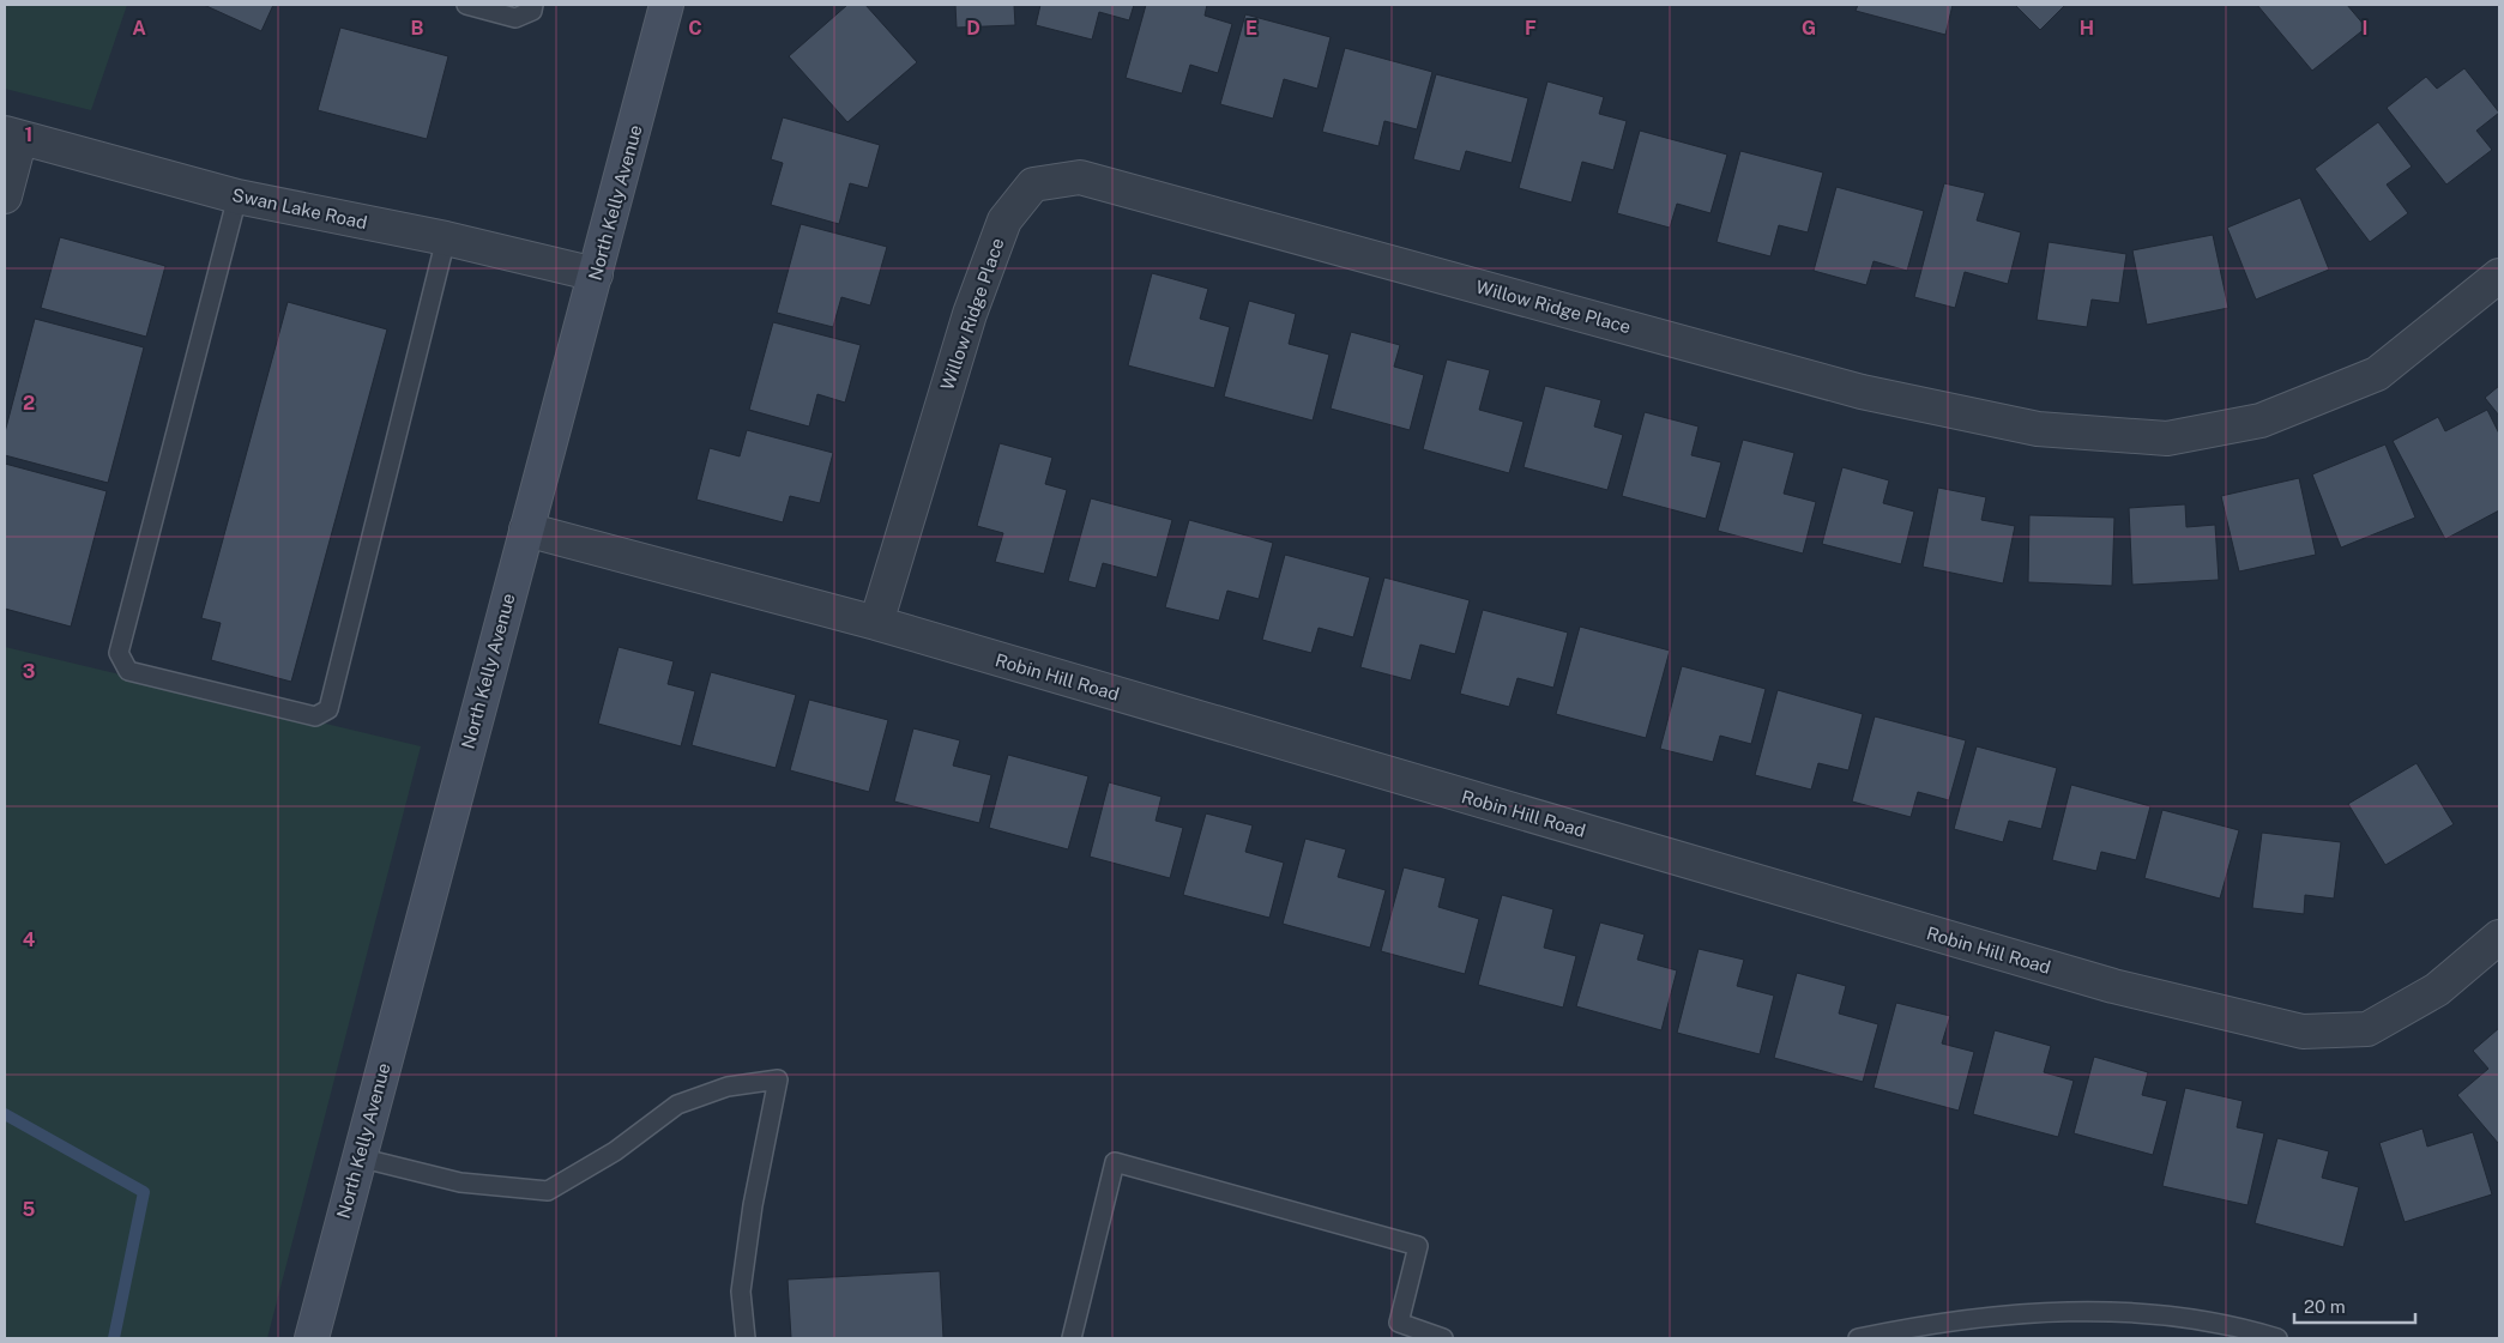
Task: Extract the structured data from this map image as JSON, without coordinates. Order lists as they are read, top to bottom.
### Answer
{
  "streets": {
    "main road": ["North Kelly Avenue"],
    "street": ["Swan Lake Road", "Willow Ridge Place", "Robin Hill Road"]
  },
  "crossings": [
    ["North Kelly Avenue", "Swan Lake Road"],
    ["North Kelly Avenue", "Robin Hill Road"],
    ["Willow Ridge Place", "Robin Hill Road"]
  ],
  "scale_bar": "20 m",
  "grid": {
    "columns": [
      "A",
      "B",
      "C",
      "D",
      "E",
      "F",
      "G",
      "H",
      "I"
    ],
    "rows": [
      "1",
      "2",
      "3",
      "4",
      "5"
    ]
  }
}
